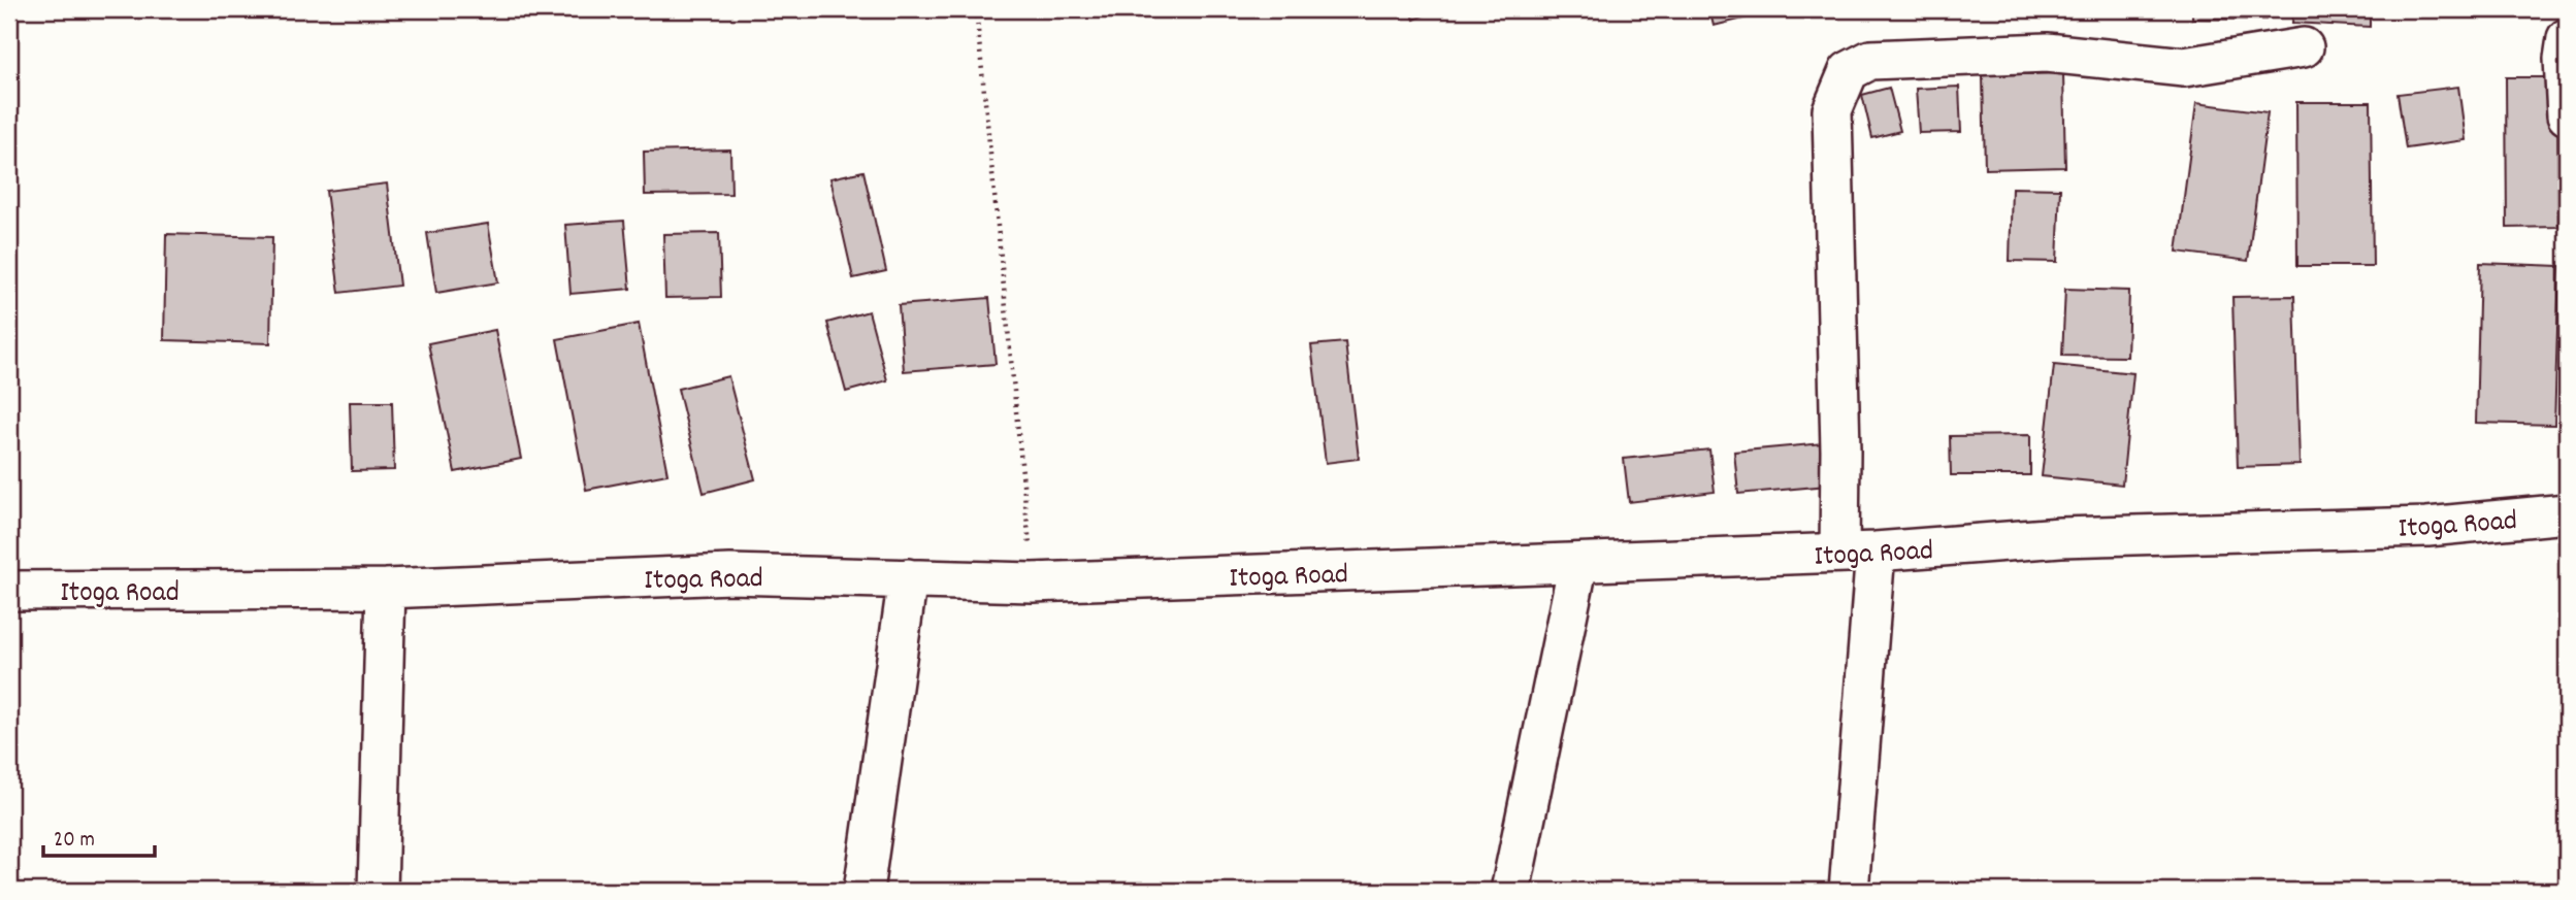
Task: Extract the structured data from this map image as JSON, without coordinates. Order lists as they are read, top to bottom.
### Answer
{
  "streets": {
    "street": ["Itoga Road"]
  },
  "scale_bar": "20 m"
}
